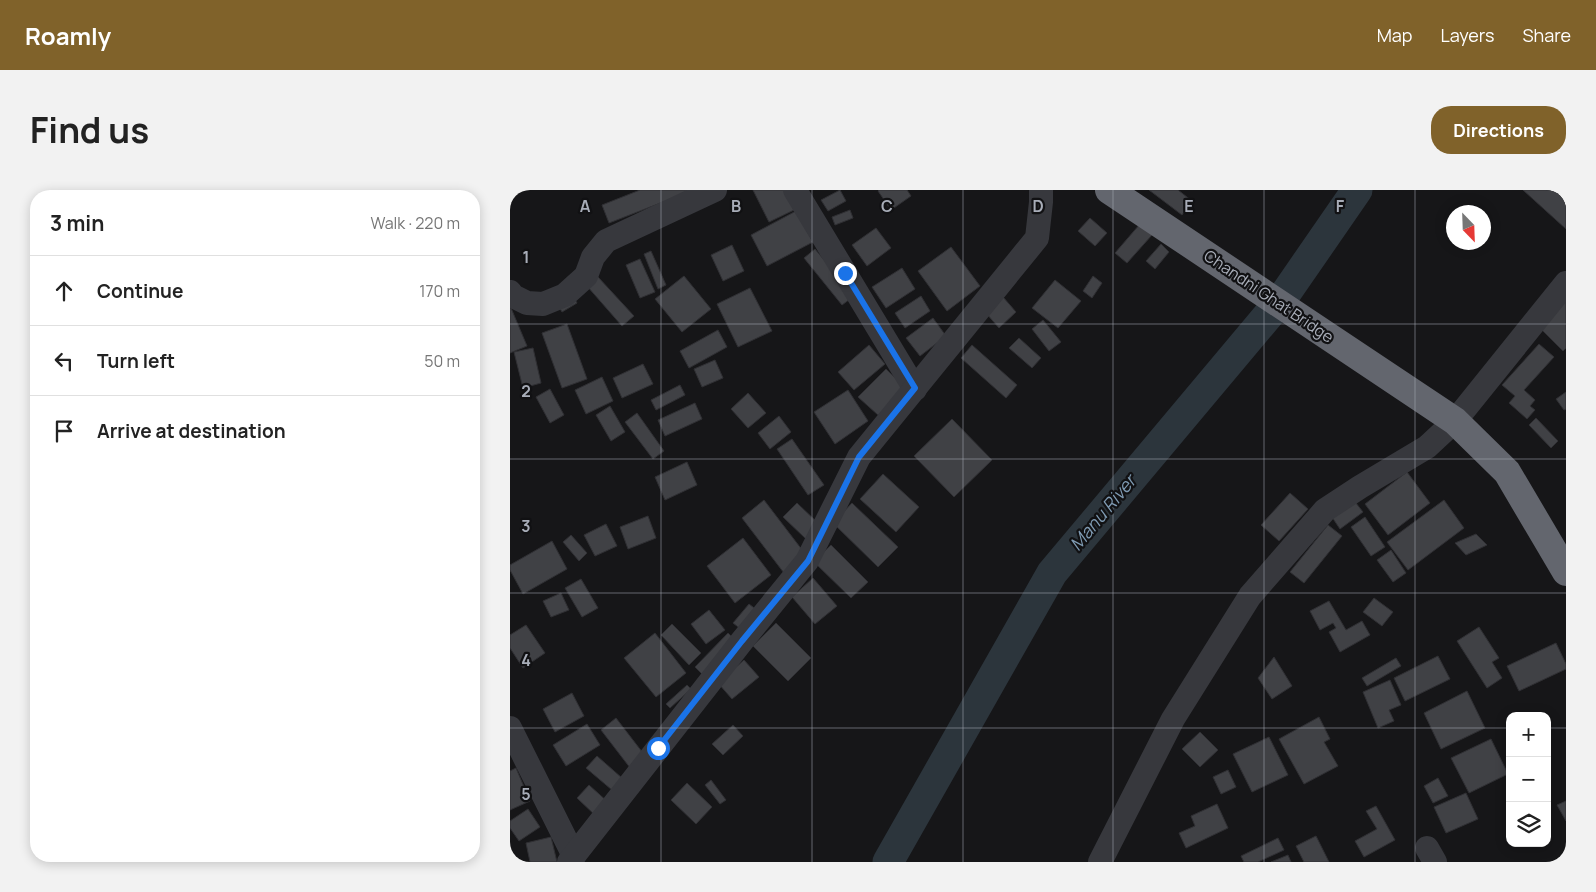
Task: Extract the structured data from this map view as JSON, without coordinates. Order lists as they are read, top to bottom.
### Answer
{
  "streets": {
    "highway": ["Chandni Ghat Bridge"]
  },
  "water": ["Manu River"],
  "north": "bottom right",
  "page": {
    "header": "Roamly",
    "nav": ["Map", "Layers", "Share"],
    "title": "Find us",
    "buttons": "Directions",
    "heading": ["3 min", "Walk · 220 m"],
    "list": [
      ["Continue", "170 m"],
      ["Turn left", "50 m"],
      "Arrive at destination"
    ],
    "map_buttons": ["+", "−"]
  },
  "grid": {
    "columns": [
      "A",
      "B",
      "C",
      "D",
      "E",
      "F"
    ],
    "rows": [
      "1",
      "2",
      "3",
      "4",
      "5"
    ]
  }
}
